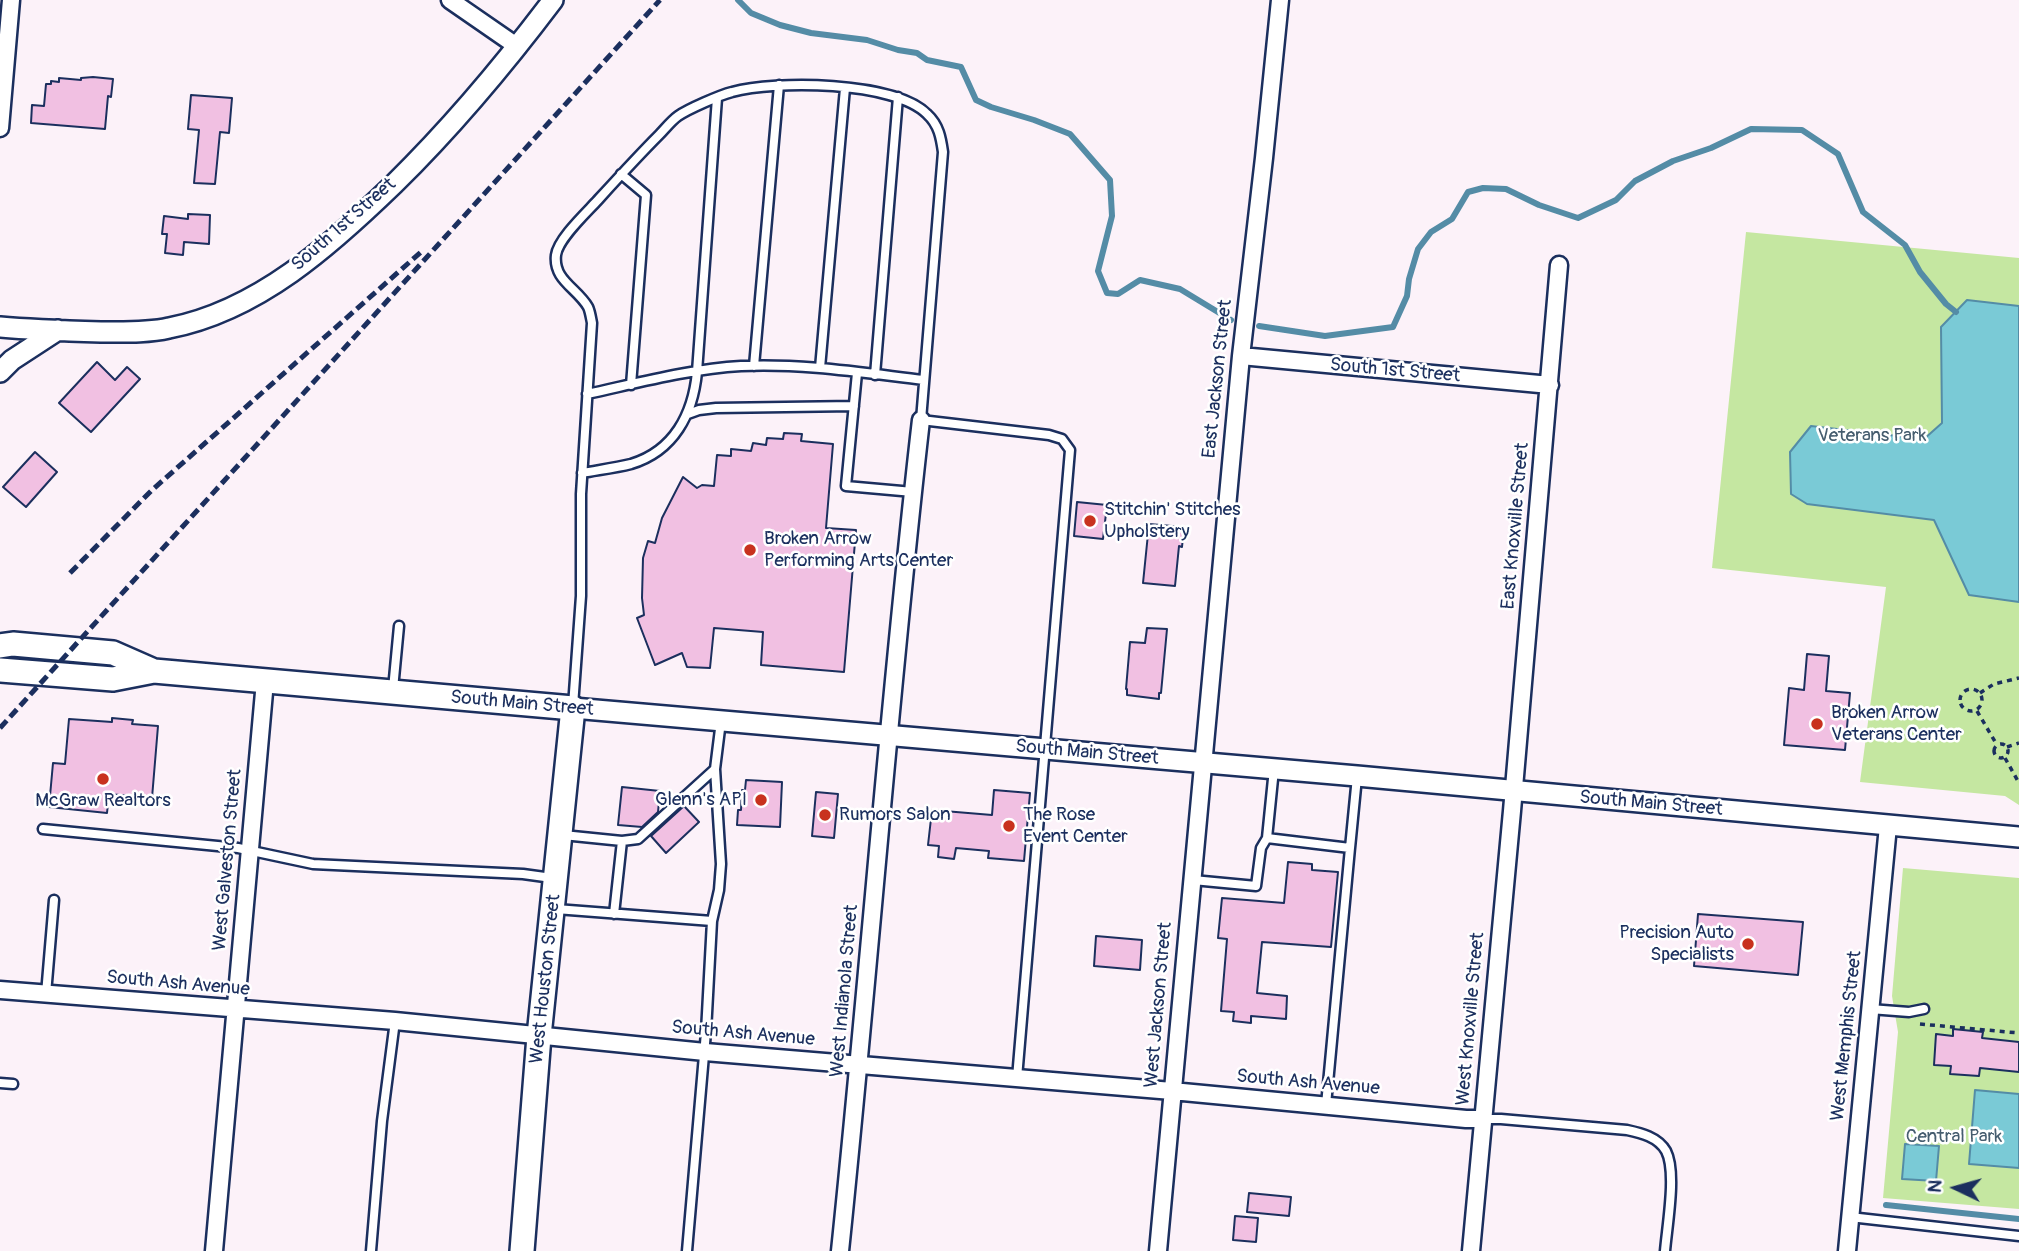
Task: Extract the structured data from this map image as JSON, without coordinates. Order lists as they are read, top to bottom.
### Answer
{
  "streets": {
    "main road": ["South Main Street", "West Houston Street"],
    "street": [
      "South 1st Street",
      "East Jackson Street",
      "East Knoxville Street",
      "West Galveston Street",
      "South Ash Avenue",
      "West Indianola Street",
      "West Jackson Street",
      "West Knoxville Street",
      "West Memphis Street"
    ]
  },
  "crossings": [
    ["South 1st Street", "East Jackson Street"],
    ["South 1st Street", "East Knoxville Street"],
    ["East Jackson Street", "South Main Street"],
    ["East Jackson Street", "West Jackson Street"],
    ["East Knoxville Street", "South Main Street"],
    ["East Knoxville Street", "West Knoxville Street"],
    ["South Main Street", "West Galveston Street"],
    ["South Main Street", "West Houston Street"],
    ["South Main Street", "West Indianola Street"],
    ["South Main Street", "West Jackson Street"],
    ["South Main Street", "West Knoxville Street"],
    ["South Main Street", "West Memphis Street"],
    ["West Galveston Street", "South Ash Avenue"],
    ["West Houston Street", "South Ash Avenue"],
    ["South Ash Avenue", "West Indianola Street"],
    ["South Ash Avenue", "West Jackson Street"],
    ["South Ash Avenue", "West Knoxville Street"]
  ],
  "parks": ["Veterans Park", "Central Park"],
  "places": [
    "Stitchin' Stitches Upholstery",
    "Broken Arrow Performing Arts Center",
    "Broken Arrow Veterans Center",
    "McGraw Realtors",
    "Glenn's API",
    "Rumors Salon",
    "The Rose Event Center",
    "Precision Auto Specialists"
  ],
  "north": "left"
}
